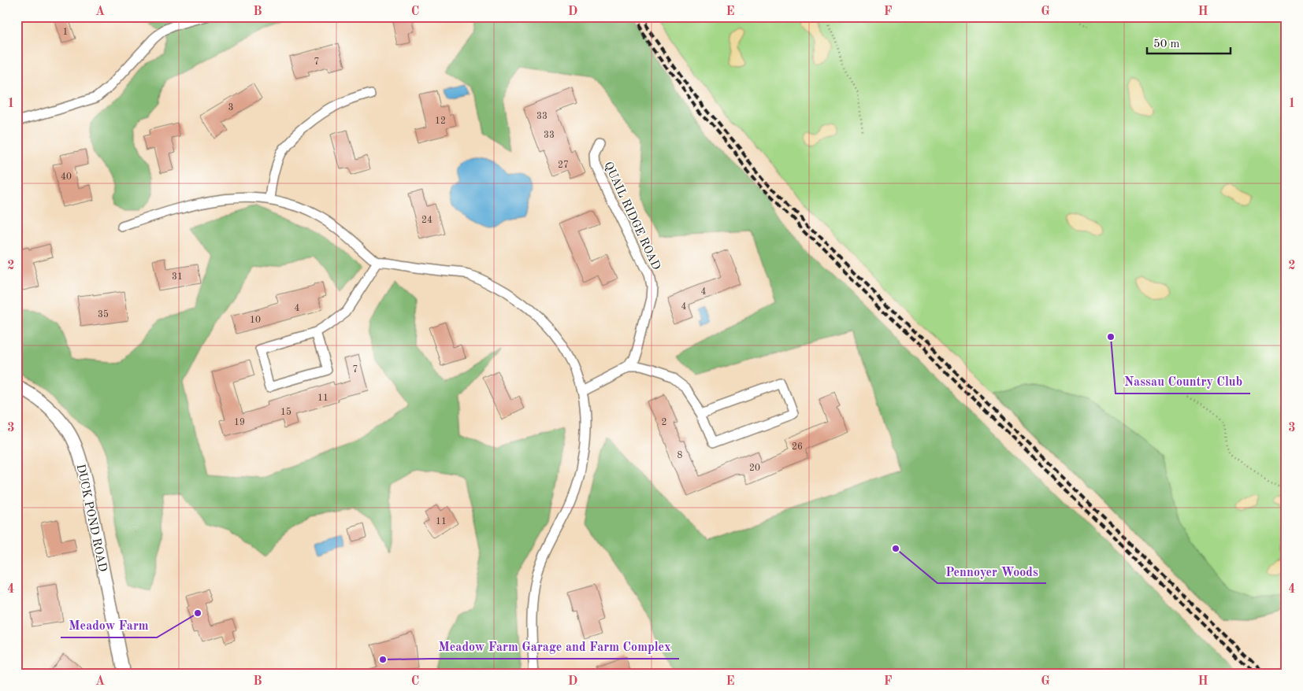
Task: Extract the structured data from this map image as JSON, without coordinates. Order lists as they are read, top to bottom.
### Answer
{
  "streets": {
    "street": ["QUAIL RIDGE ROAD", "DUCK POND ROAD"]
  },
  "places": [
    "Nassau Country Club",
    "Pennoyer Woods",
    "Meadow Farm",
    "Meadow Farm Garage and Farm Complex"
  ],
  "house_numbers": [
    "1",
    "7",
    "3",
    "33",
    "12",
    "33",
    "27",
    "40",
    "24",
    "31",
    "4",
    "4",
    "4",
    "35",
    "10",
    "7",
    "11",
    "15",
    "19",
    "2",
    "26",
    "8",
    "20",
    "11"
  ],
  "scale_bar": "50 m",
  "grid": {
    "columns": [
      "A",
      "B",
      "C",
      "D",
      "E",
      "F",
      "G",
      "H"
    ],
    "rows": [
      "1",
      "2",
      "3",
      "4"
    ]
  }
}
